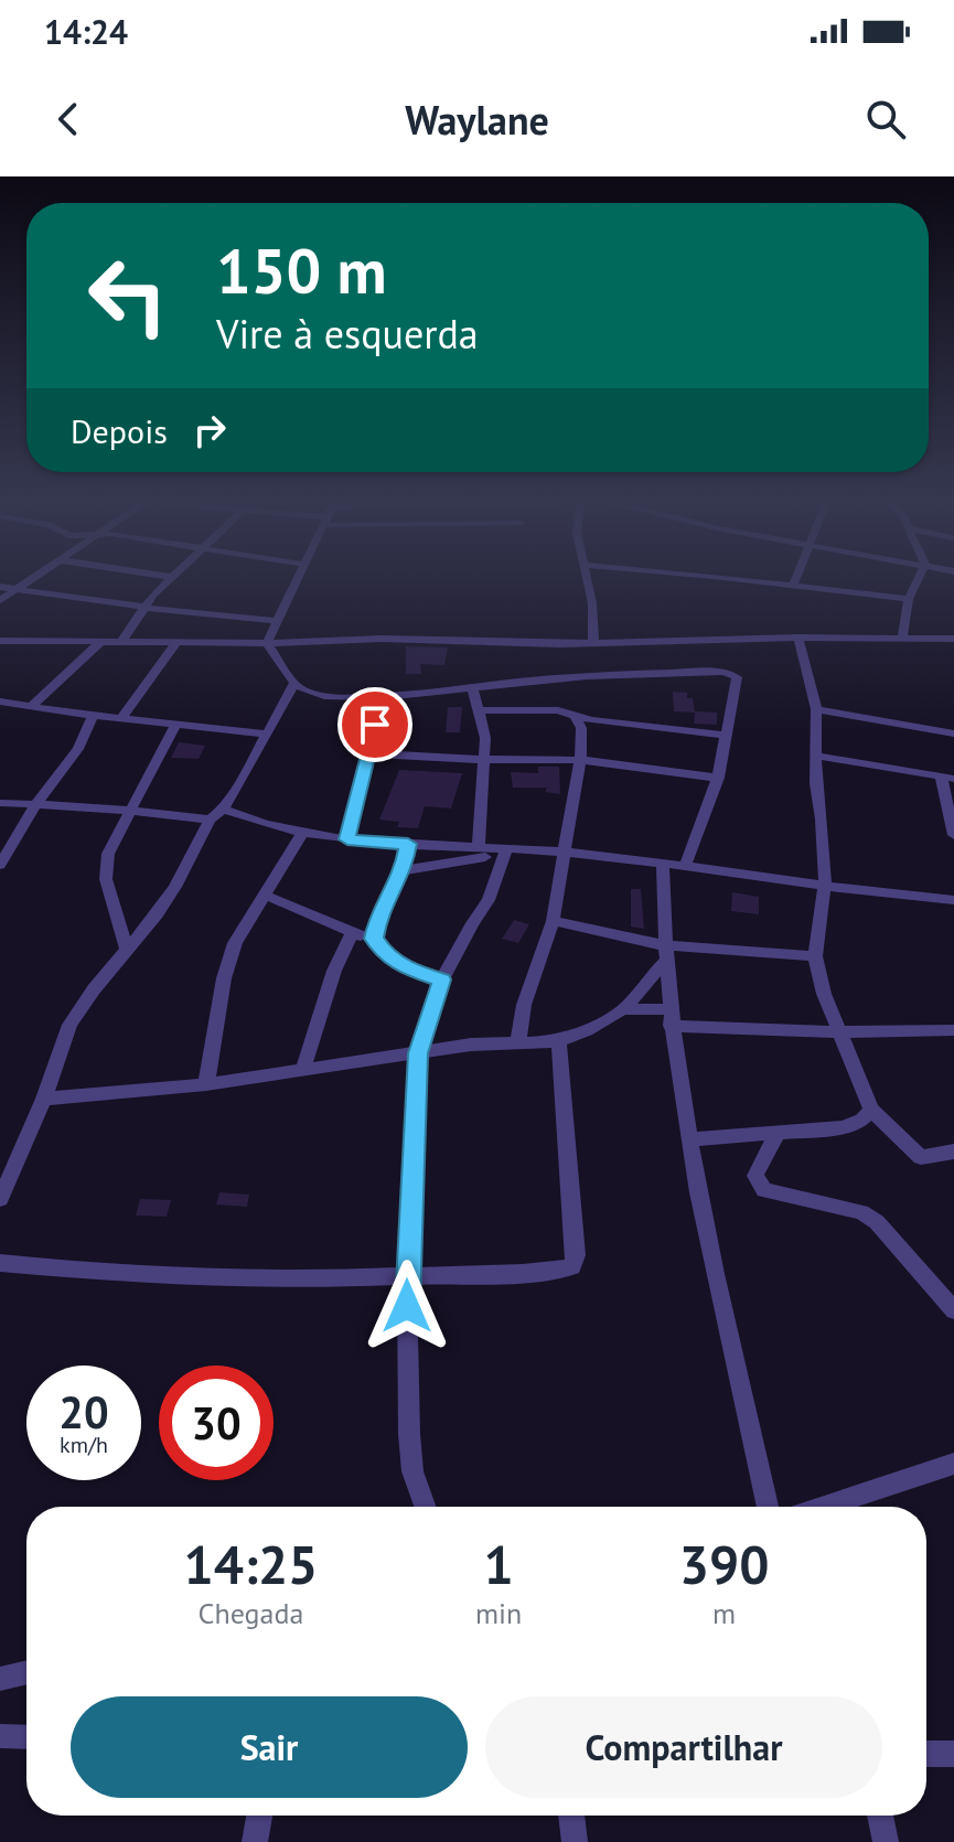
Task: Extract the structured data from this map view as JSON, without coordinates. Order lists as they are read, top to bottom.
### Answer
{
  "page": {
    "status": "14:24",
    "header": "Waylane",
    "turn": ["150 m", "Vire à esquerda"],
    "then": "Depois",
    "speed": "20 km/h",
    "limit": "30",
    "eta": [
      "14:25",
      "Chegada",
      "1",
      "min",
      "390",
      "m"
    ],
    "buttons": ["Sair", "Compartilhar"]
  }
}
